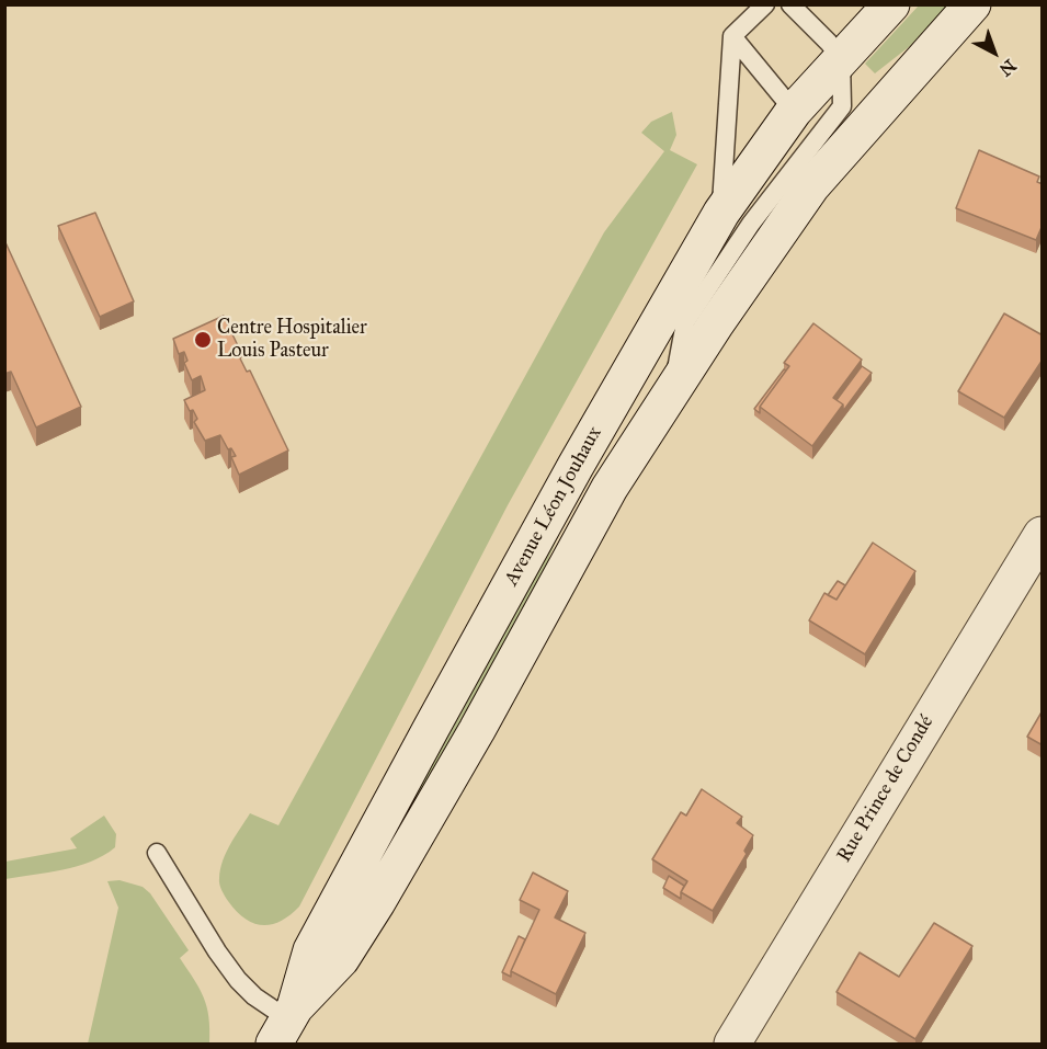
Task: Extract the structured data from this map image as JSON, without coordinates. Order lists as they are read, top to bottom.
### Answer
{
  "streets": {
    "main road": ["Avenue Léon Jouhaux", "Rue Prince de Condé"]
  },
  "places": ["Centre Hospitalier Louis Pasteur"],
  "north": "bottom right"
}
